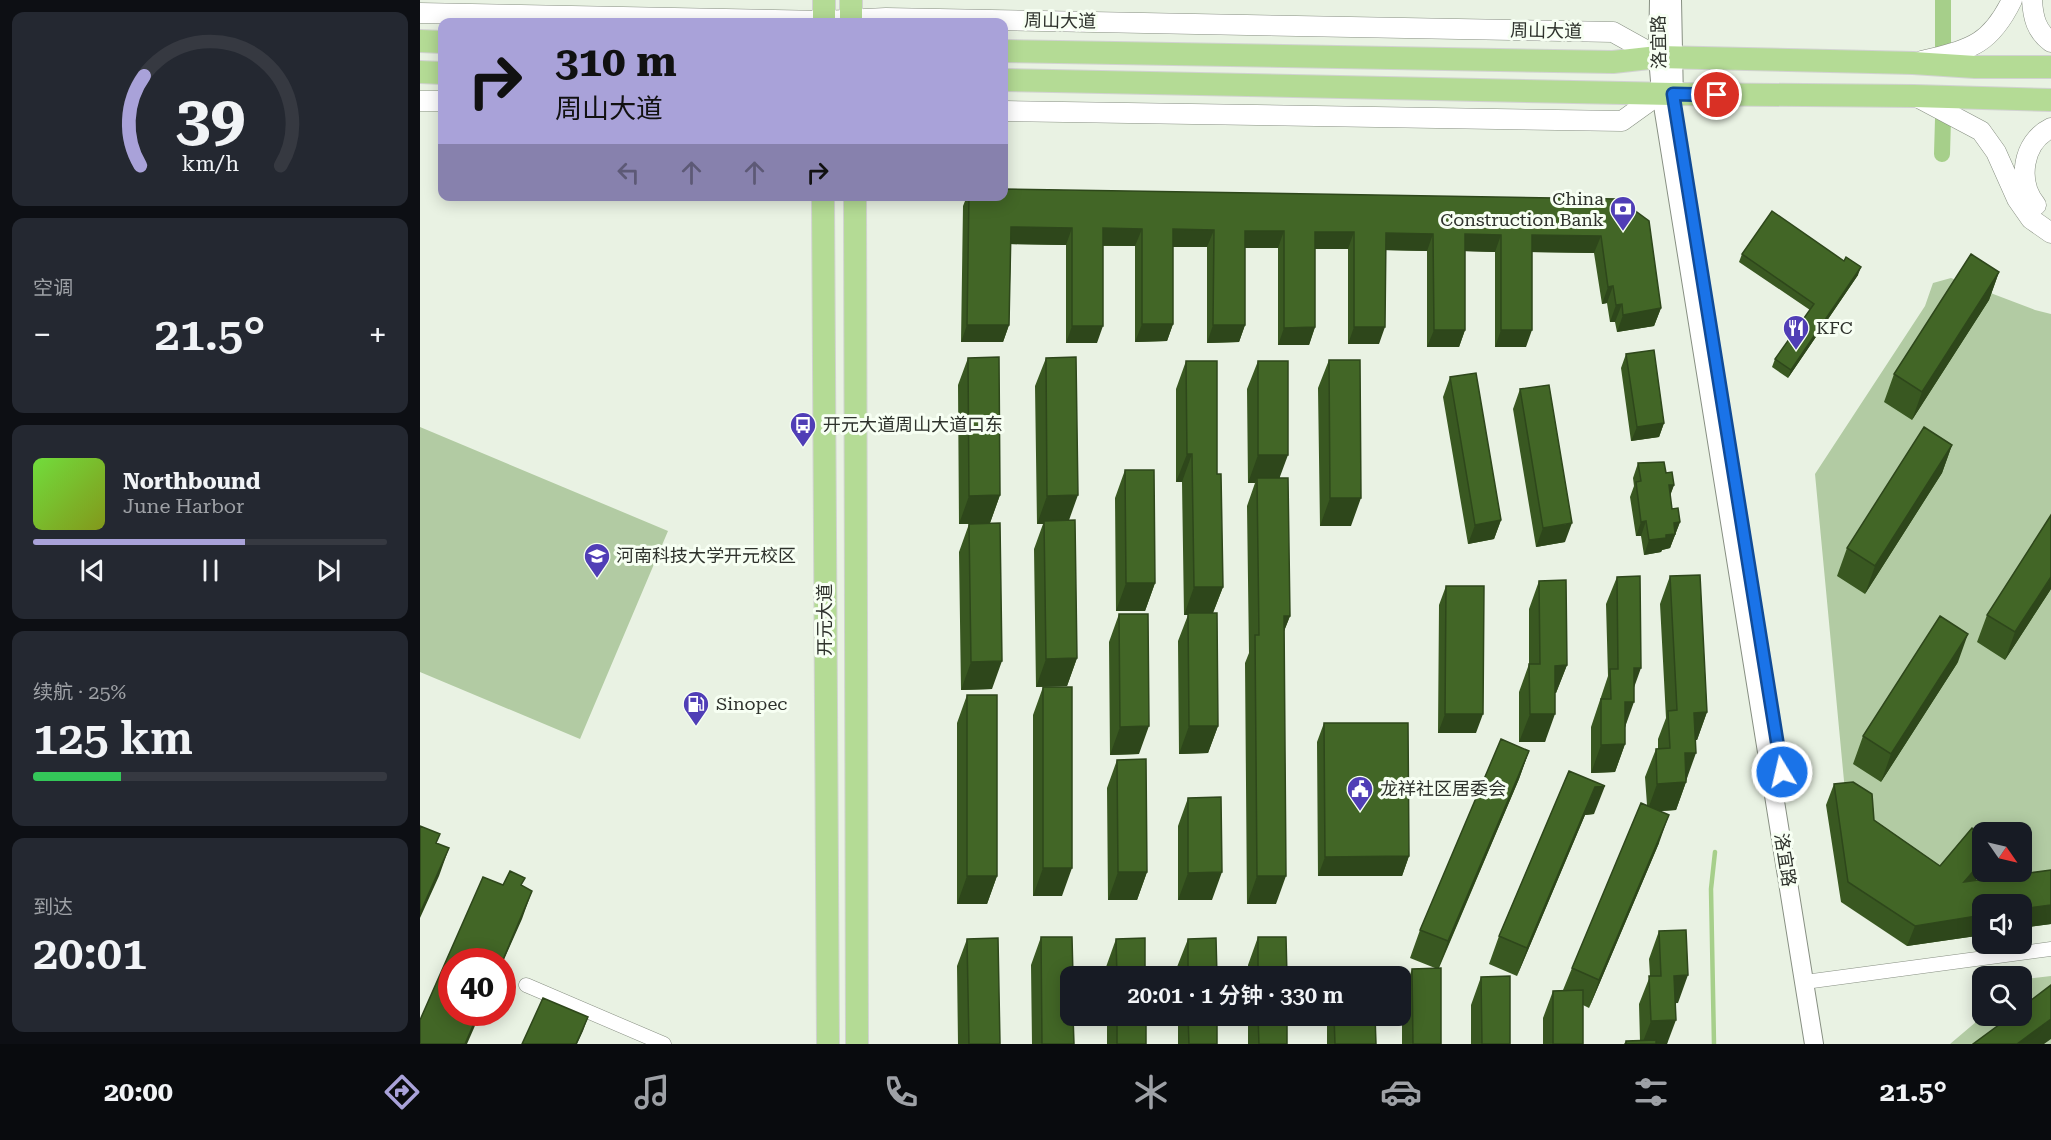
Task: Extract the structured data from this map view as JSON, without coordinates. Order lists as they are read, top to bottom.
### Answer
{
  "streets": {
    "main road": ["周山大道", "开元大道"],
    "street": ["洛宜路"]
  },
  "crossings": [
    ["周山大道", "洛宜路"]
  ],
  "places": {
    "bank": ["China Construction Bank"],
    "restaurant": ["KFC"],
    "bus stop": ["开元大道周山大道口东"],
    "school or university": ["河南科技大学开元校区"],
    "fuel station": ["Sinopec"],
    "public building": ["龙祥社区居委会"]
  },
  "north": "bottom right",
  "page": {
    "turn": ["310 m", "周山大道"],
    "tile": [
      "空调",
      ["续航 · 25%", "125 km"],
      ["到达", "20:01"]
    ],
    "heat": ["−", "21.5°", "+"],
    "song": ["Northbound", "June Harbor"],
    "limit": "40",
    "trip": "20:01 · 1 分钟 · 330 m",
    "tabs": ["20:00", "21.5°"],
    "gauge": ["39", "km/h"]
  }
}
